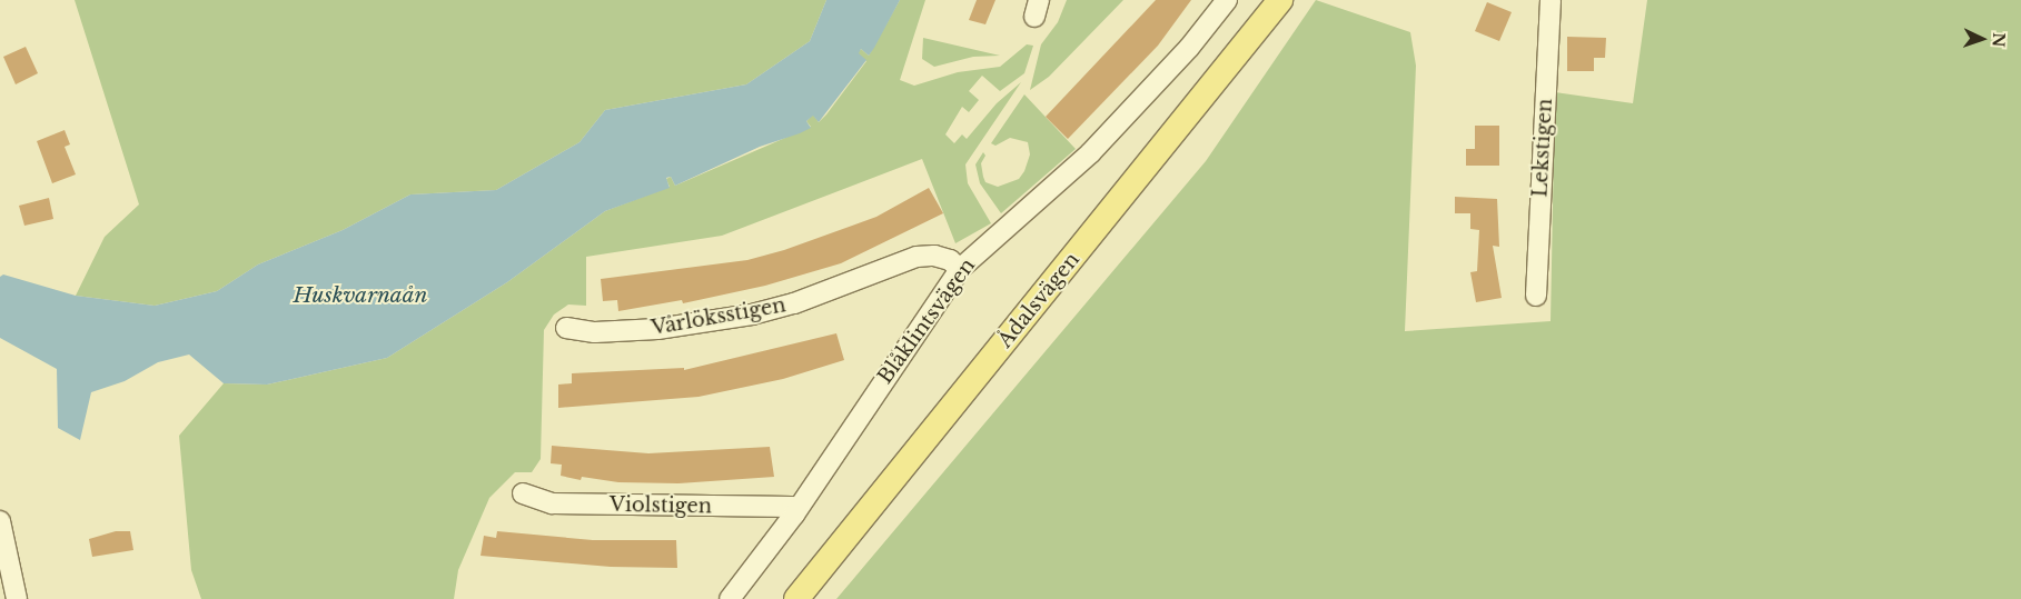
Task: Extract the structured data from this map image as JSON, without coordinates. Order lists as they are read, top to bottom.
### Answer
{
  "streets": {
    "main road": ["Ådalsvägen"],
    "street": [
      "Lekstigen",
      "Vårlöksstigen",
      "Blåklintsvägen",
      "Violstigen"
    ]
  },
  "crossings": [
    ["Vårlöksstigen", "Blåklintsvägen"],
    ["Blåklintsvägen", "Violstigen"]
  ],
  "water": ["Huskvarnaån"],
  "north": "right"
}
